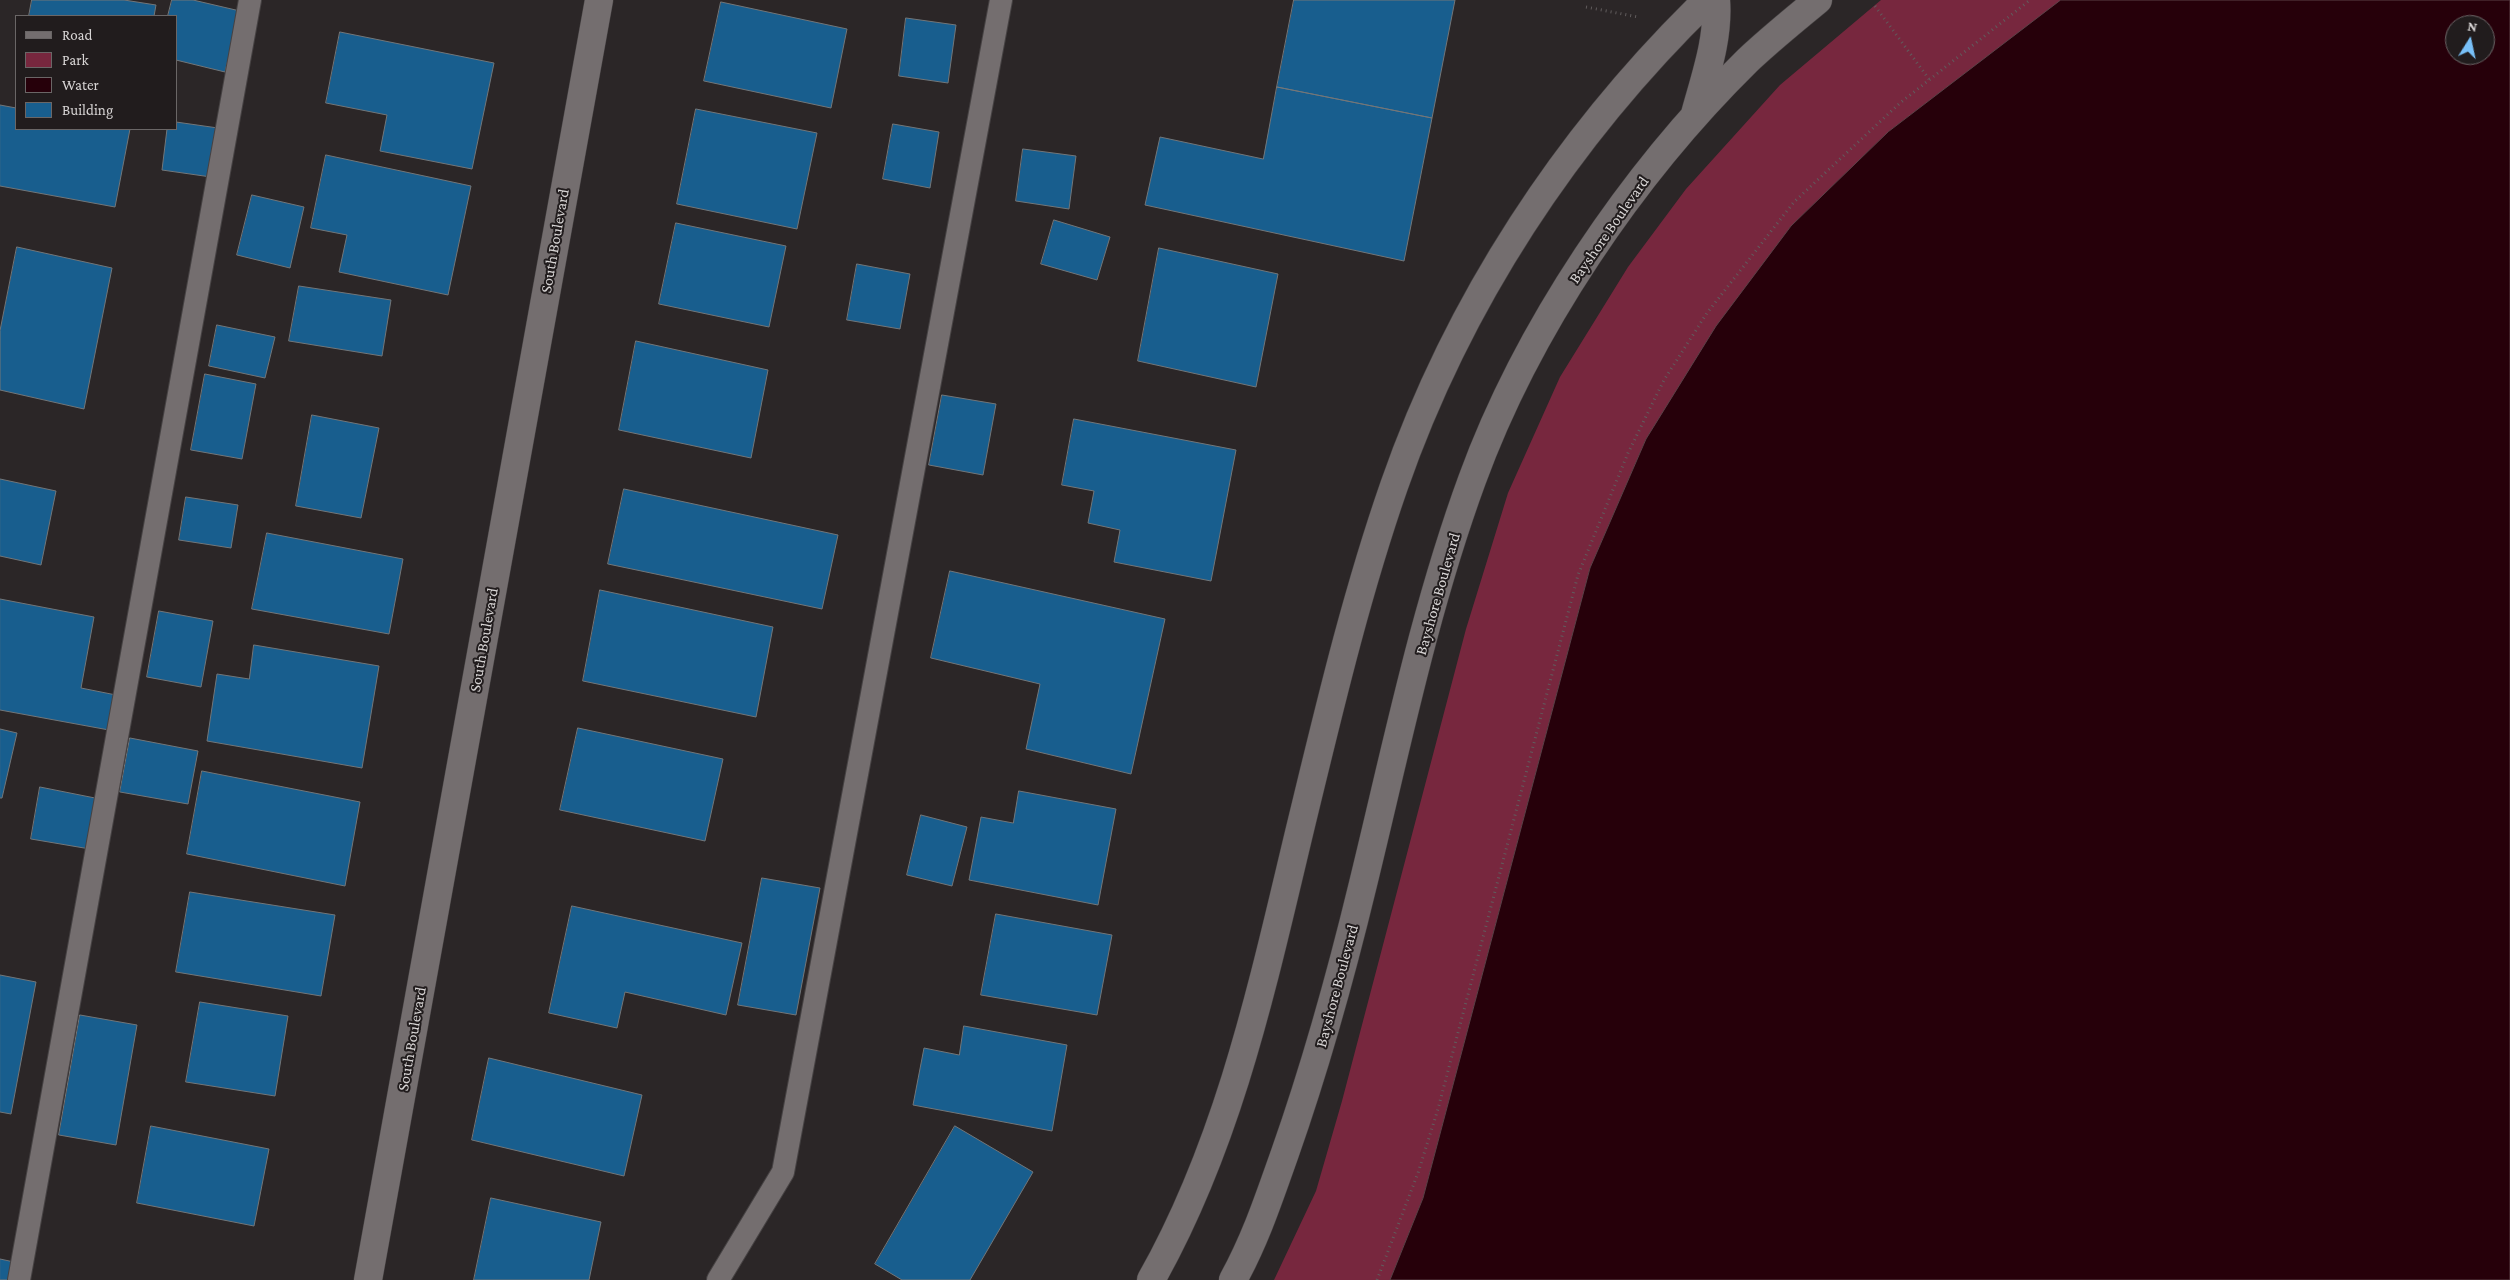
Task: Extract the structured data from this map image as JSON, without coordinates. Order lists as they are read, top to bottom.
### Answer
{
  "streets": {
    "main road": ["Bayshore Boulevard", "South Boulevard"]
  },
  "legend": [
    "Road",
    "Park",
    "Water",
    "Building"
  ],
  "north": "top"
}
